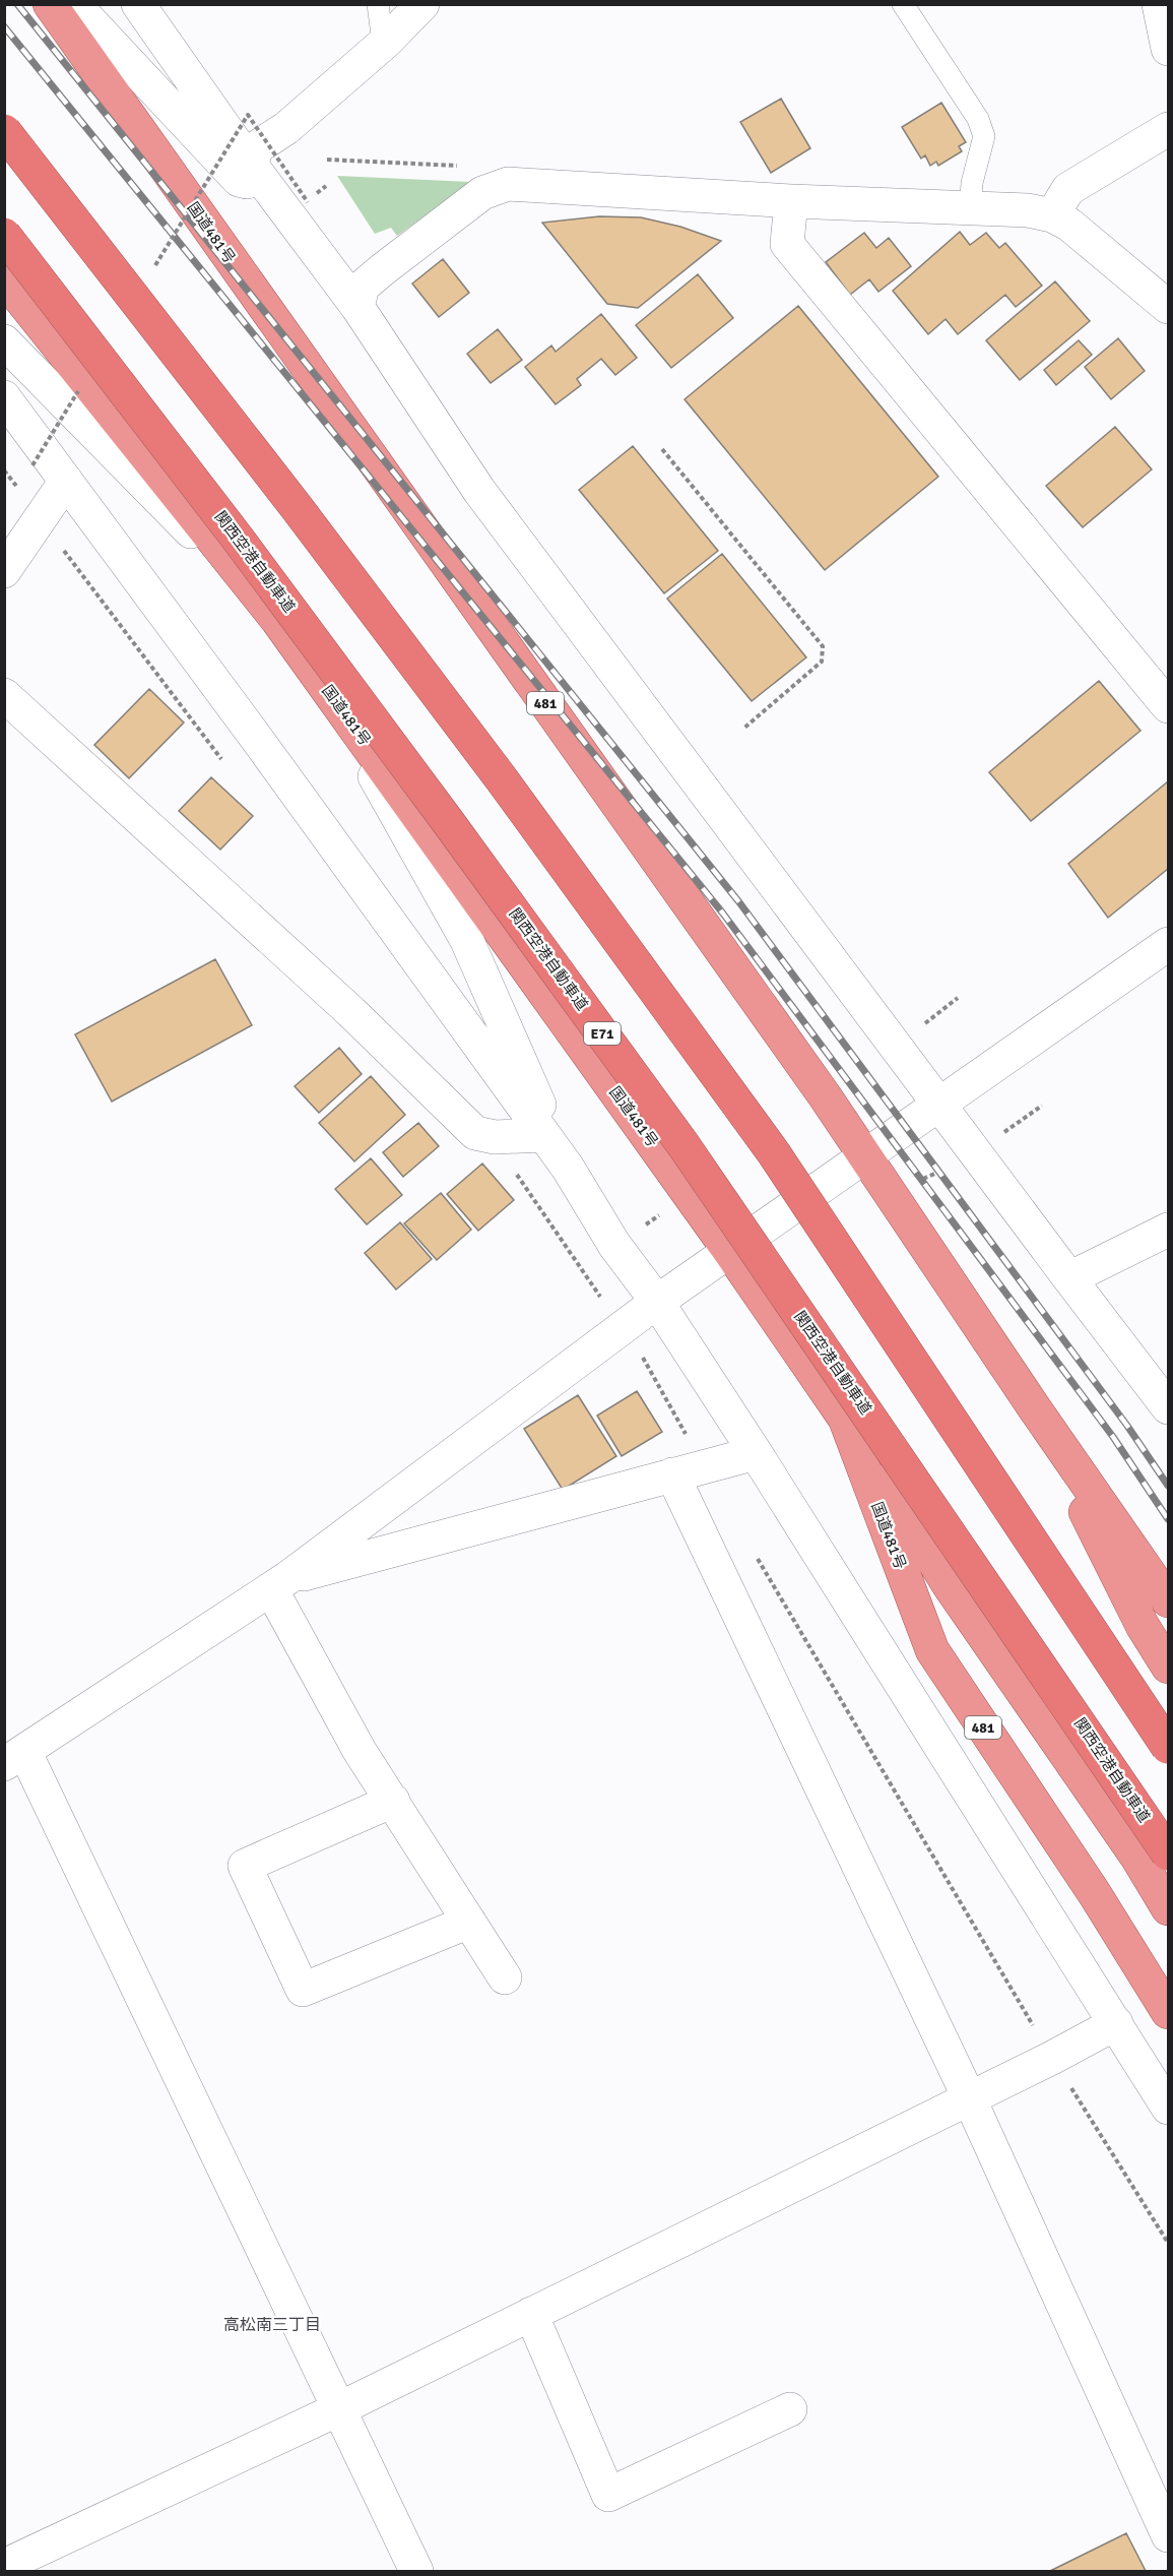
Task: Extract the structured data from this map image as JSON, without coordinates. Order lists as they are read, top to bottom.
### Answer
{
  "streets": {
    "highway": [
      "国道481号",
      "関西空港自動車道",
      "481",
      "E71"
    ]
  },
  "crossings": [
    ["国道481号", "481"]
  ],
  "districts": ["高松南三丁目"]
}
